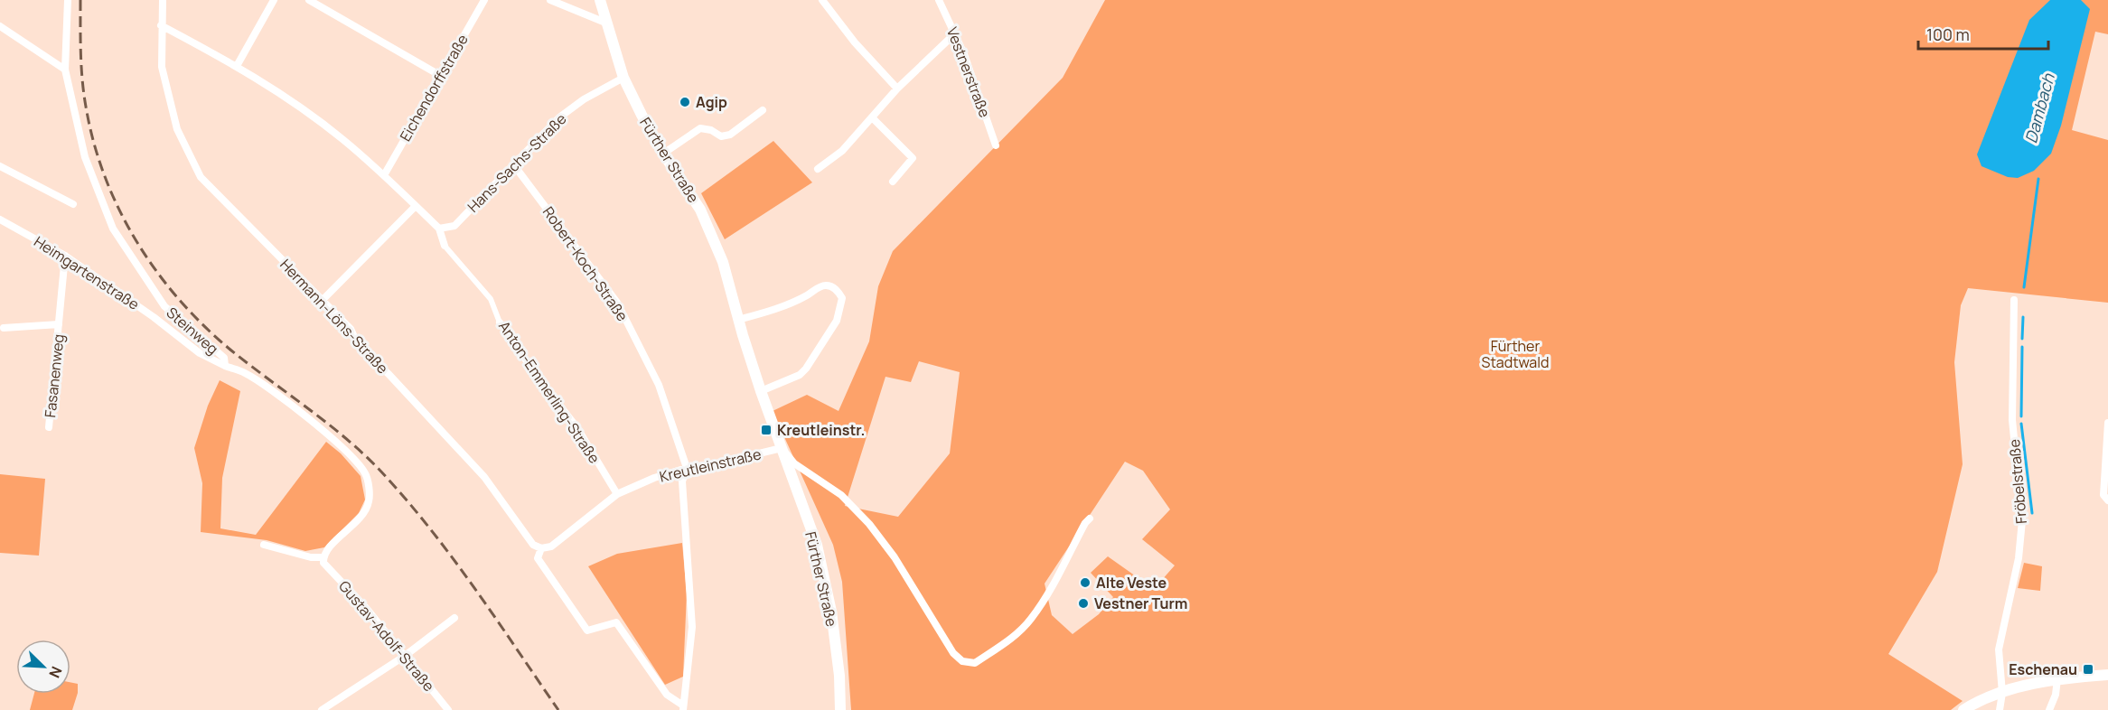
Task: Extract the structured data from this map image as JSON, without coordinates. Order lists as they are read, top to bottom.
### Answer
{
  "streets": {
    "main road": ["Fürther Straße"],
    "street": [
      "Vestnerstraße",
      "Eichendorffstraße",
      "Hans-Sachs-Straße",
      "Robert-Koch-Straße",
      "Heimgartenstraße",
      "Hermann-Löns-Straße",
      "Steinweg",
      "Fasanenweg",
      "Anton-Emmerling-Straße",
      "Kreutleinstraße",
      "Fröbelstraße",
      "Gustav-Adolf-Straße"
    ]
  },
  "crossings": [
    ["Eichendorffstraße", "Anton-Emmerling-Straße"],
    ["Fürther Straße", "Hans-Sachs-Straße"],
    ["Fürther Straße", "Kreutleinstraße"],
    ["Hans-Sachs-Straße", "Robert-Koch-Straße"],
    ["Hans-Sachs-Straße", "Anton-Emmerling-Straße"],
    ["Robert-Koch-Straße", "Kreutleinstraße"],
    ["Heimgartenstraße", "Steinweg"],
    ["Heimgartenstraße", "Fasanenweg"],
    ["Hermann-Löns-Straße", "Anton-Emmerling-Straße"],
    ["Hermann-Löns-Straße", "Kreutleinstraße"],
    ["Steinweg", "Gustav-Adolf-Straße"],
    ["Anton-Emmerling-Straße", "Kreutleinstraße"]
  ],
  "water": ["Dambach"],
  "parks": ["Fürther Stadtwald"],
  "places": {
    "other": ["Agip", "Alte Veste", "Vestner Turm"],
    "transit": ["Kreutleinstr.", "Eschenau"]
  },
  "scale_bar": "100 m",
  "north": "bottom right"
}
